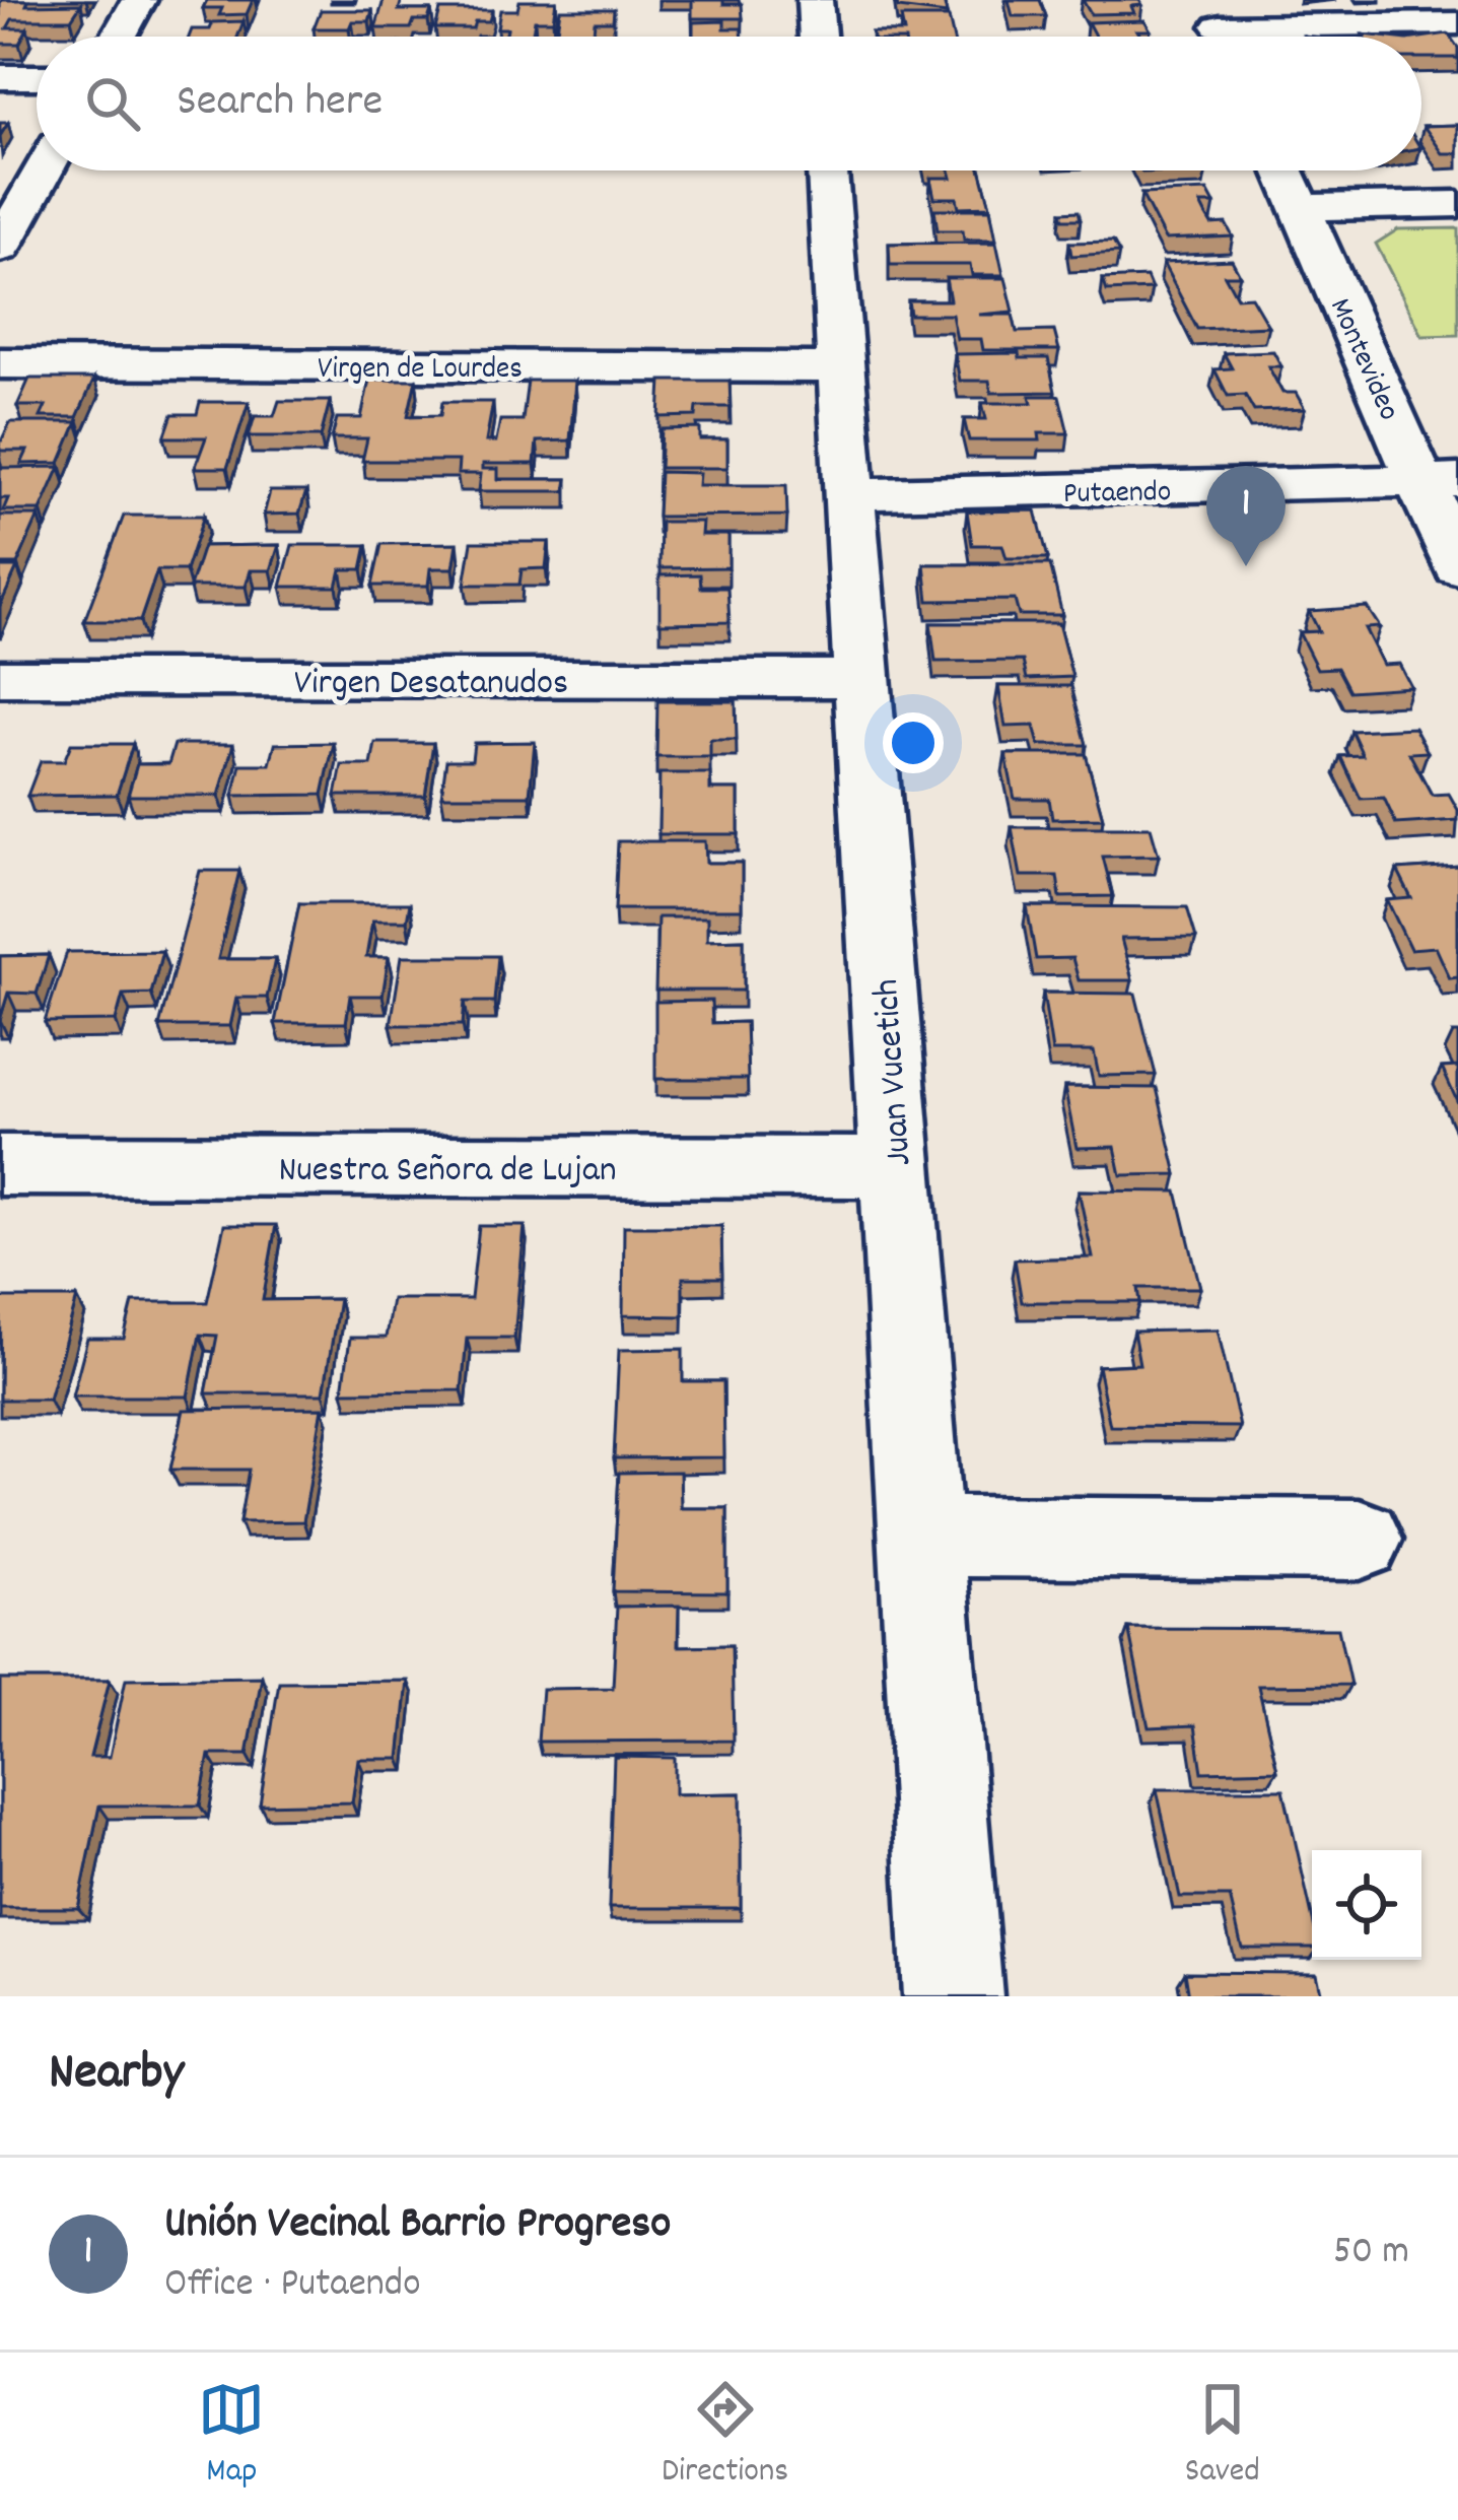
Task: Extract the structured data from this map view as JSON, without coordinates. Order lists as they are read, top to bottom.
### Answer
{
  "streets": {
    "street": [
      "Montevideo",
      "Virgen de Lourdes",
      "Putaendo",
      "Virgen Desatanudos",
      "Juan Vucetich",
      "Nuestra Señora de Lujan"
    ]
  },
  "crossings": [
    ["Montevideo", "Putaendo"],
    ["Virgen de Lourdes", "Juan Vucetich"],
    ["Putaendo", "Juan Vucetich"],
    ["Virgen Desatanudos", "Juan Vucetich"],
    ["Juan Vucetich", "Nuestra Señora de Lujan"]
  ],
  "page": {
    "search": "Search here",
    "pins": "1",
    "heading": "Nearby",
    "list": [
      {
        "mark": "1",
        "name": "Unión Vecinal Barrio Progreso",
        "note": "Office · Putaendo",
        "value": "50 m"
      }
    ],
    "nav": ["Map", "Directions", "Saved"]
  }
}
